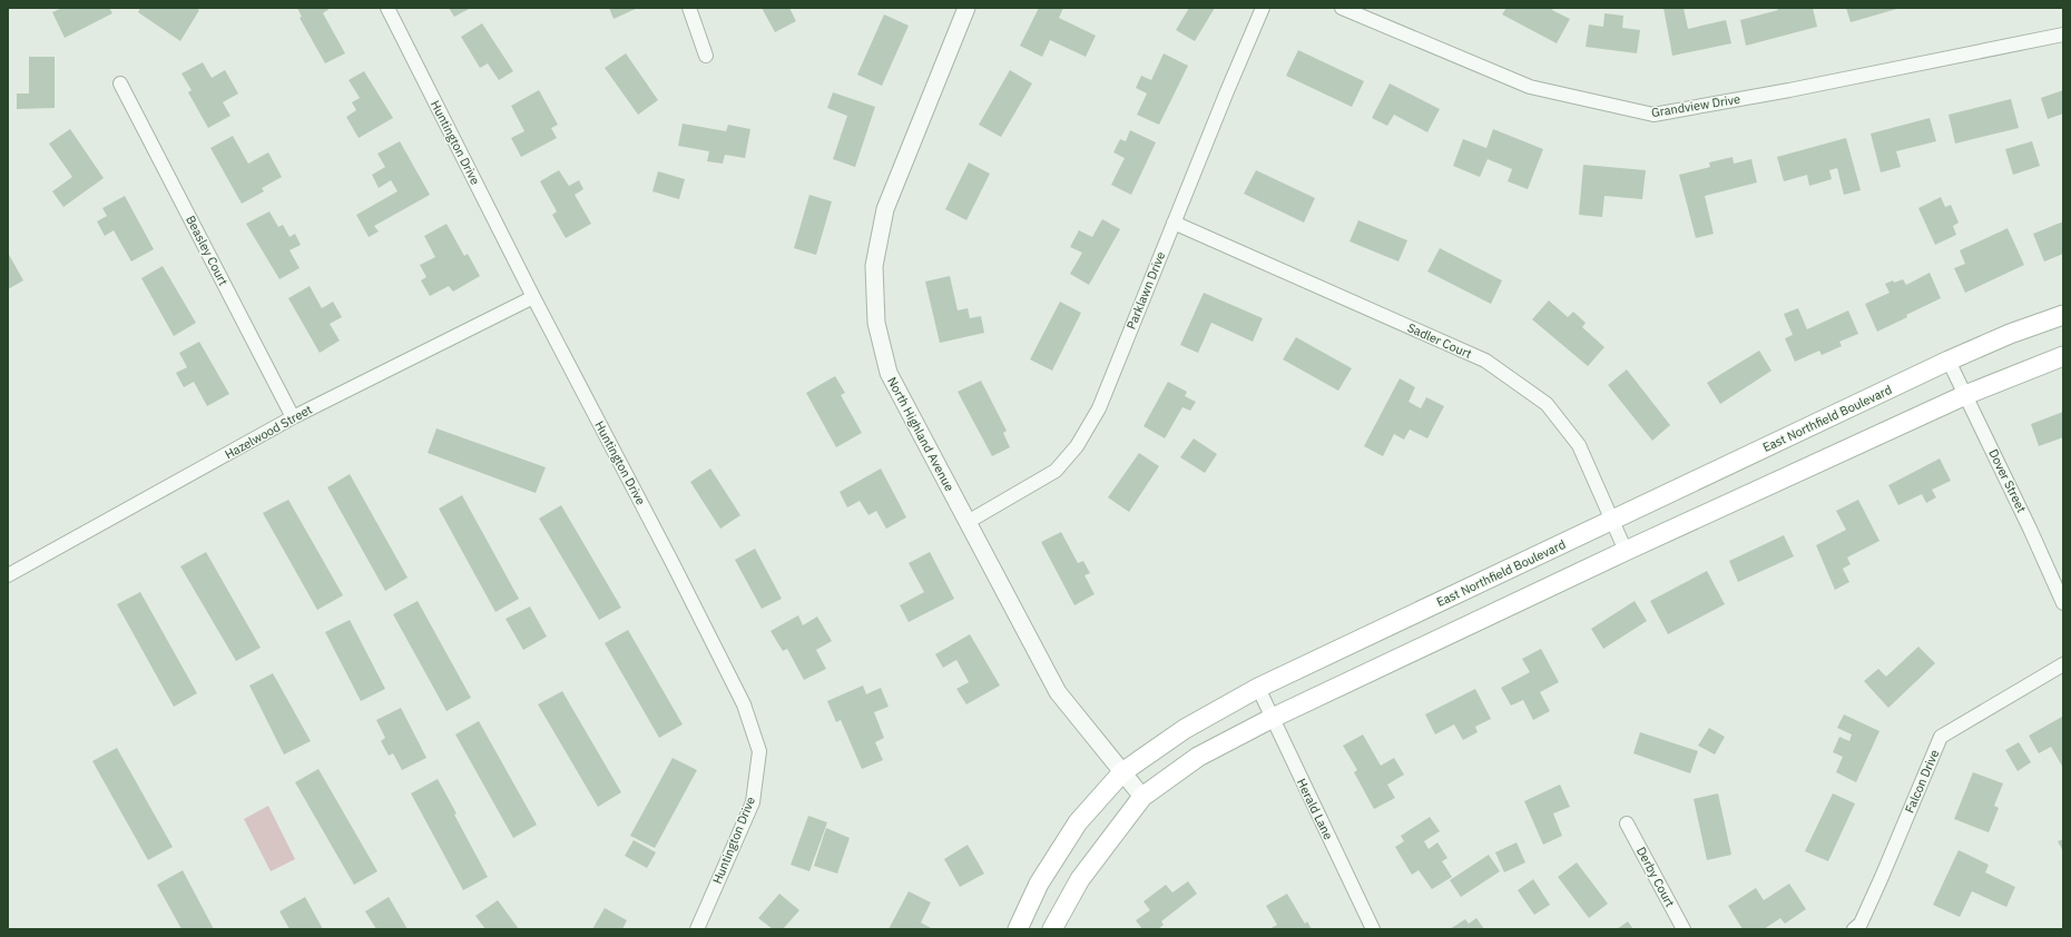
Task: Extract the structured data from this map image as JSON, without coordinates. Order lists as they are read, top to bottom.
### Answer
{
  "streets": {
    "main road": ["East Northfield Boulevard"],
    "street": [
      "Grandview Drive",
      "Huntington Drive",
      "Beasley Court",
      "Parklawn Drive",
      "Sadler Court",
      "Hazelwood Street",
      "North Highland Avenue",
      "Dover Street",
      "Falcon Drive",
      "Herald Lane",
      "Derby Court"
    ]
  },
  "crossings": [
    ["Huntington Drive", "Hazelwood Street"],
    ["Beasley Court", "Hazelwood Street"],
    ["Parklawn Drive", "Sadler Court"],
    ["Parklawn Drive", "North Highland Avenue"],
    ["Sadler Court", "East Northfield Boulevard"],
    ["East Northfield Boulevard", "North Highland Avenue"],
    ["East Northfield Boulevard", "Dover Street"],
    ["East Northfield Boulevard", "Herald Lane"]
  ]
}
